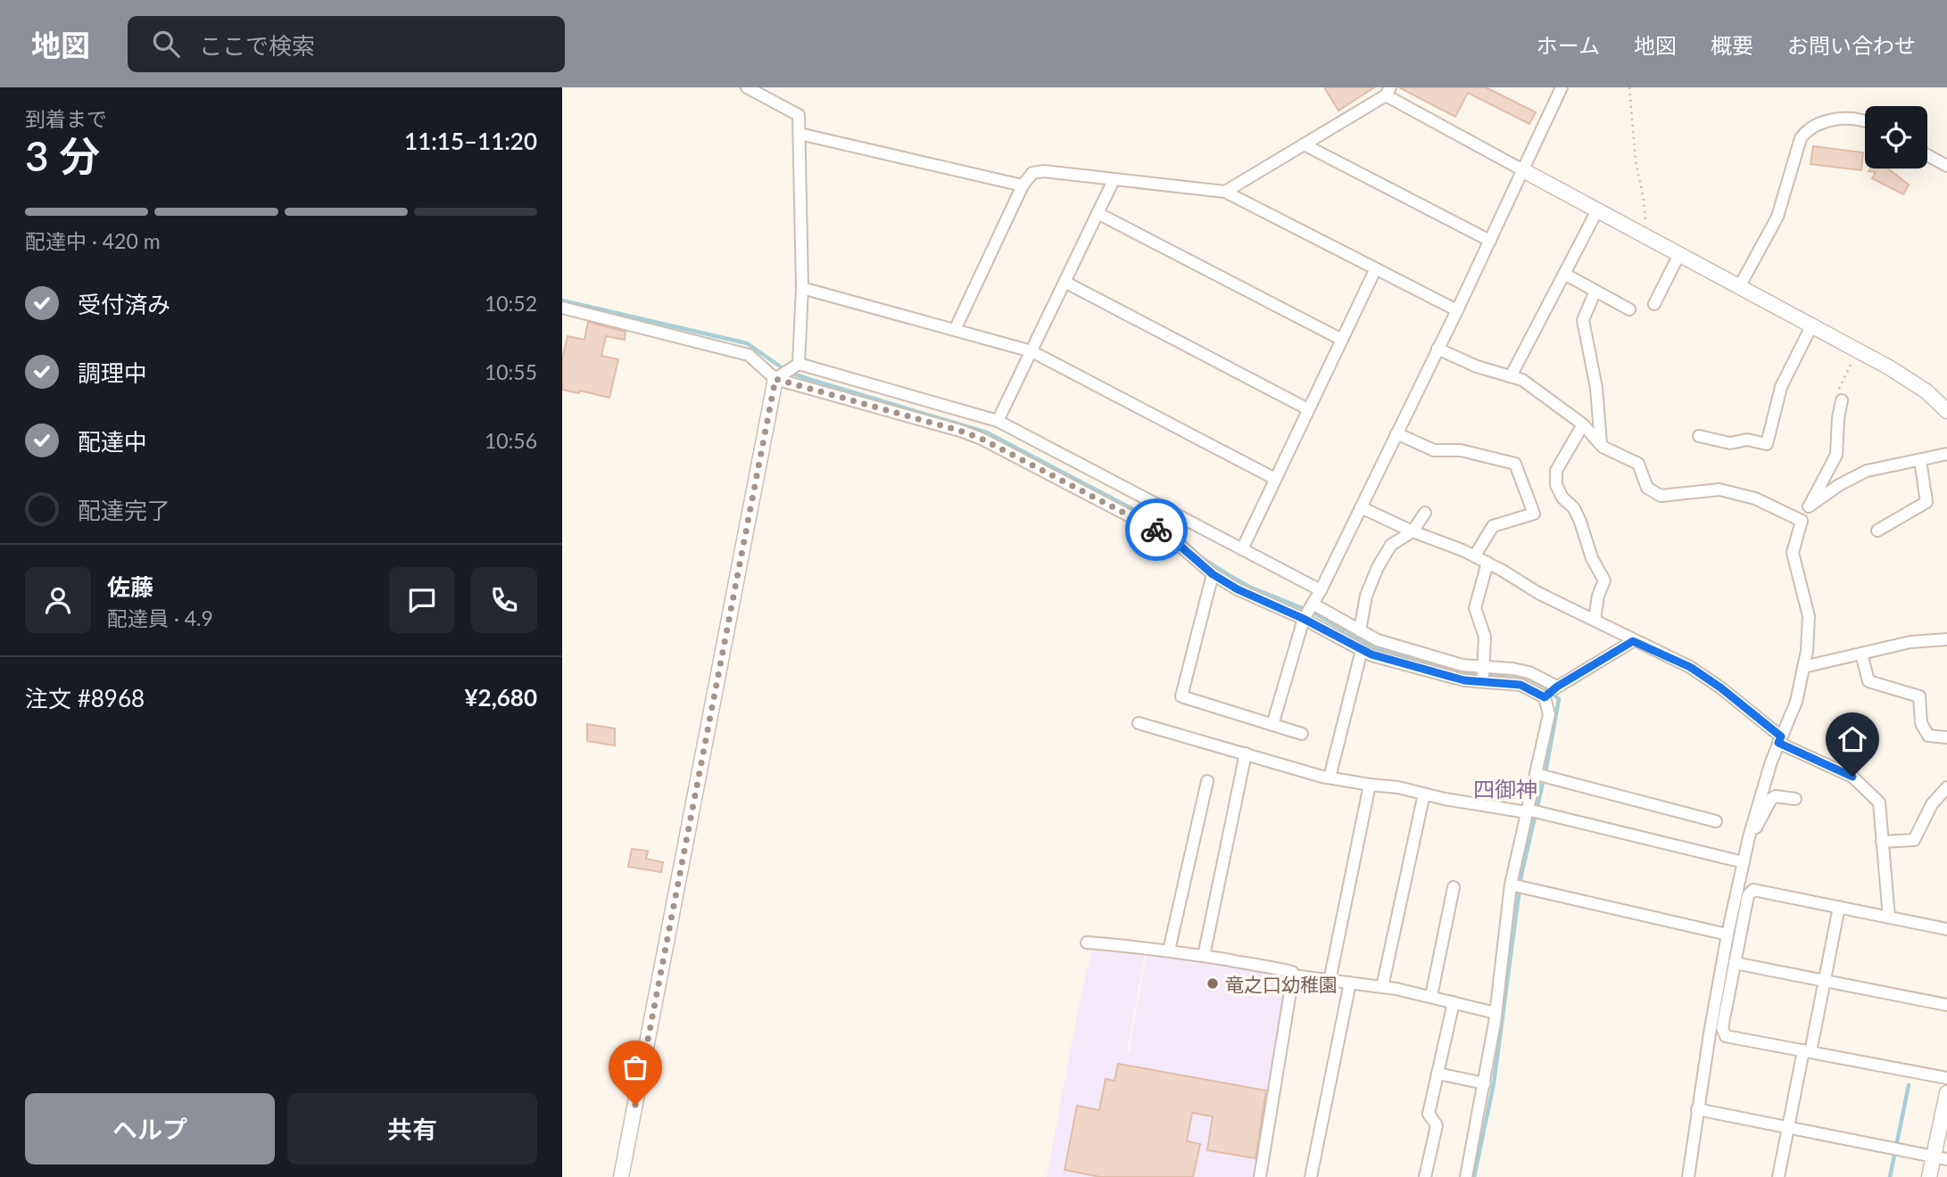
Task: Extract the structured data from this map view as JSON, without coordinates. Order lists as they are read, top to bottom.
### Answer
{
  "districts": ["四御神"],
  "places": ["竜之口幼稚園"],
  "page": {
    "header": "地図",
    "search": "ここで検索",
    "nav": [
      "ホーム",
      "地図",
      "概要",
      "お問い合わせ"
    ],
    "heading": ["3 分", "到着まで", "11:15–11:20"],
    "panel": [
      "佐藤",
      "配達員 · 4.9",
      "注文 #8968",
      "¥2,680"
    ],
    "bar": "配達中 · 420 m",
    "list": [
      ["受付済み", "10:52"],
      ["調理中", "10:55"],
      ["配達中", "10:56"],
      "配達完了"
    ],
    "buttons": ["ヘルプ", "共有"]
  }
}
